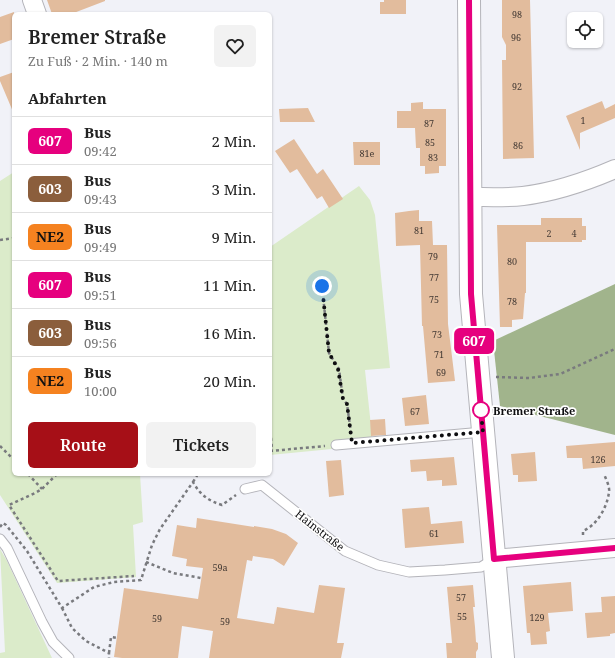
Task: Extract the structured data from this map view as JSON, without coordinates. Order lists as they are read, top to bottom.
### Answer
{
  "streets": {
    "lane": ["Hainstraße"]
  },
  "places": ["Bremer Straße"],
  "lines": ["bus line 607"],
  "house_numbers": [
    "98",
    "96",
    "92",
    "1",
    "87",
    "85",
    "86",
    "81e",
    "83",
    "81",
    "2",
    "4",
    "79",
    "80",
    "77",
    "75",
    "78",
    "73",
    "71",
    "69",
    "67",
    "126",
    "61",
    "59a",
    "57",
    "55",
    "129",
    "59",
    "59"
  ],
  "page": {
    "on_map": "607",
    "heading": [
      ["Bremer Straße", "Zu Fuß · 2 Min. · 140 m"],
      "Abfahrten"
    ],
    "list": [
      {
        "mark": "607",
        "name": "Bus",
        "note": "09:42",
        "value": "2 Min."
      },
      {
        "mark": "603",
        "name": "Bus",
        "note": "09:43",
        "value": "3 Min."
      },
      {
        "mark": "NE2",
        "name": "Bus",
        "note": "09:49",
        "value": "9 Min."
      },
      {
        "mark": "607",
        "name": "Bus",
        "note": "09:51",
        "value": "11 Min."
      },
      {
        "mark": "603",
        "name": "Bus",
        "note": "09:56",
        "value": "16 Min."
      },
      {
        "mark": "NE2",
        "name": "Bus",
        "note": "10:00",
        "value": "20 Min."
      }
    ],
    "buttons": ["Route", "Tickets"]
  }
}
